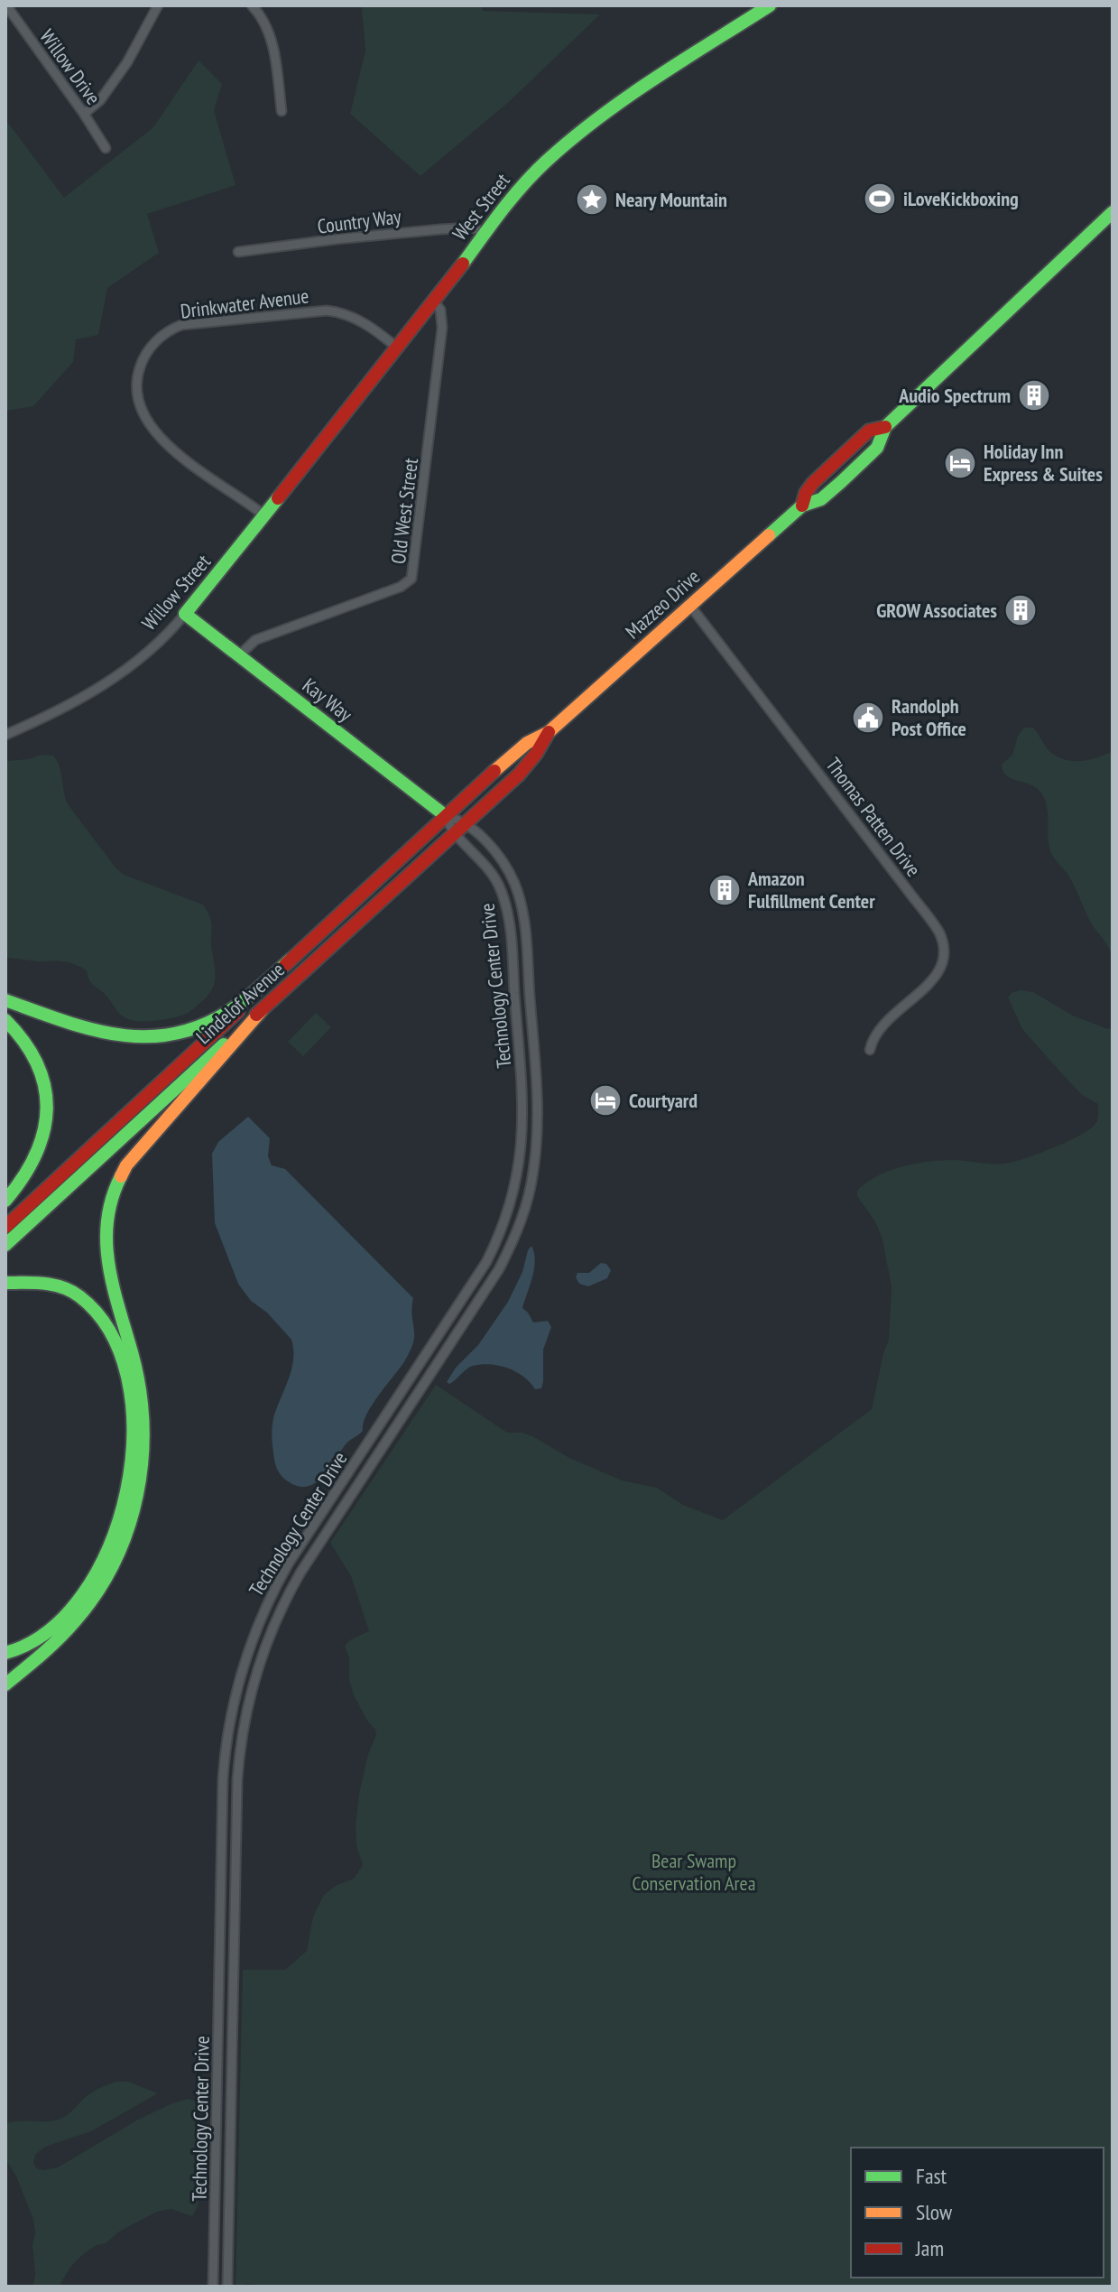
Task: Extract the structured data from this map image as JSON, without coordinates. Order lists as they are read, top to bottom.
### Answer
{
  "streets": {
    "main road": [
      "West Street",
      "Willow Street",
      "Mazzeo Drive",
      "Kay Way",
      "Lindelof Avenue"
    ],
    "street": [
      "Willow Drive",
      "Country Way",
      "Drinkwater Avenue",
      "Old West Street",
      "Thomas Patten Drive",
      "Technology Center Drive"
    ]
  },
  "crossings": [
    ["West Street", "Country Way"],
    ["West Street", "Drinkwater Avenue"],
    ["West Street", "Old West Street"],
    ["West Street", "Willow Street"],
    ["Drinkwater Avenue", "Willow Street"],
    ["Old West Street", "Kay Way"],
    ["Willow Street", "Kay Way"],
    ["Mazzeo Drive", "Thomas Patten Drive"],
    ["Mazzeo Drive", "Lindelof Avenue"],
    ["Kay Way", "Technology Center Drive"],
    ["Kay Way", "Lindelof Avenue"],
    ["Technology Center Drive", "Lindelof Avenue"]
  ],
  "parks": ["Bear Swamp Conservation Area"],
  "places": {
    "sports": ["iLoveKickboxing"],
    "place": ["Neary Mountain"],
    "building": ["Audio Spectrum", "GROW Associates", "Amazon Fulfillment Center"],
    "hotel": ["Holiday Inn Express & Suites", "Courtyard"],
    "public building": ["Randolph Post Office"]
  },
  "legend": ["Fast", "Slow", "Jam"]
}
